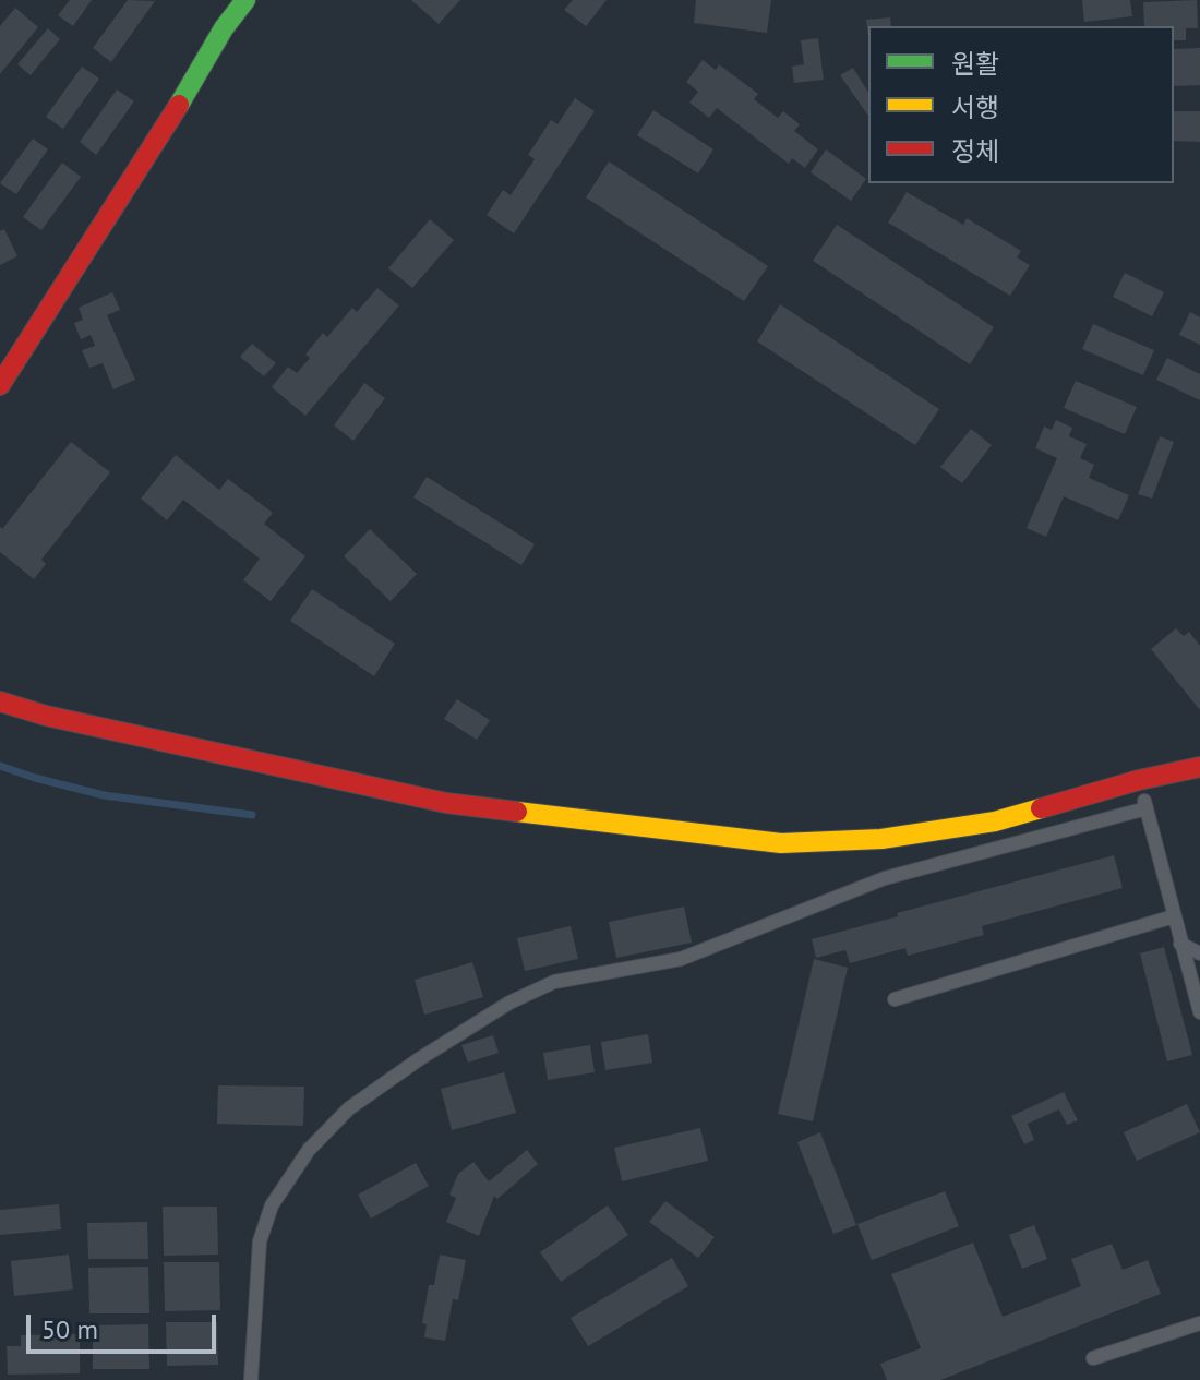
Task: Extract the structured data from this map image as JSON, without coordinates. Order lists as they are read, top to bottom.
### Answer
{
  "legend": ["원활", "서행", "정체"],
  "scale_bar": "50 m"
}
